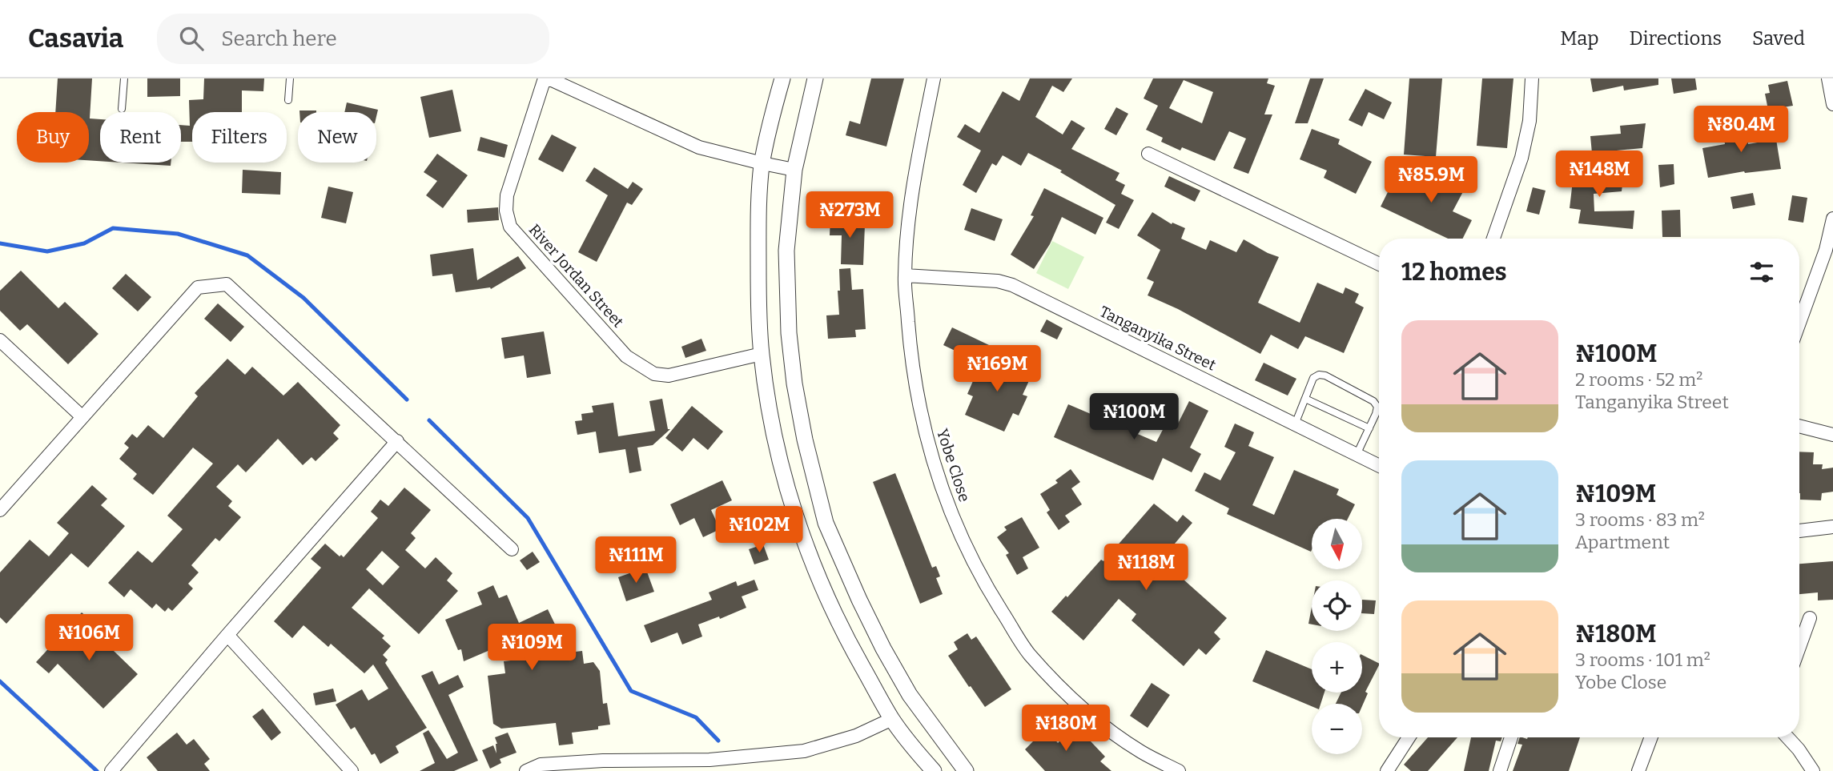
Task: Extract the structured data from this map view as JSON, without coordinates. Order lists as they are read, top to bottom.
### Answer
{
  "streets": {
    "street": ["River Jordan Street", "Tanganyika Street", "Yobe Close"]
  },
  "crossings": [
    ["Tanganyika Street", "Yobe Close"]
  ],
  "north": "bottom",
  "page": {
    "header": "Casavia",
    "search": "Search here",
    "nav": ["Map", "Directions", "Saved"],
    "price": [
      "₦80.4M",
      "₦148M",
      "₦85.9M",
      "₦273M",
      "₦169M",
      "₦100M",
      "₦102M",
      "₦111M",
      "₦118M",
      "₦106M",
      "₦109M",
      "₦180M"
    ],
    "chip": [
      "Buy",
      "Rent",
      "Filters",
      "New"
    ],
    "heading": "12 homes",
    "list": [
      {
        "name": "₦100M",
        "note": "2 rooms · 52 m² · Tanganyika Street"
      },
      {
        "name": "₦109M",
        "note": "3 rooms · 83 m² · Apartment"
      },
      {
        "name": "₦180M",
        "note": "3 rooms · 101 m² · Yobe Close"
      }
    ],
    "map_buttons": ["+", "−"]
  }
}
